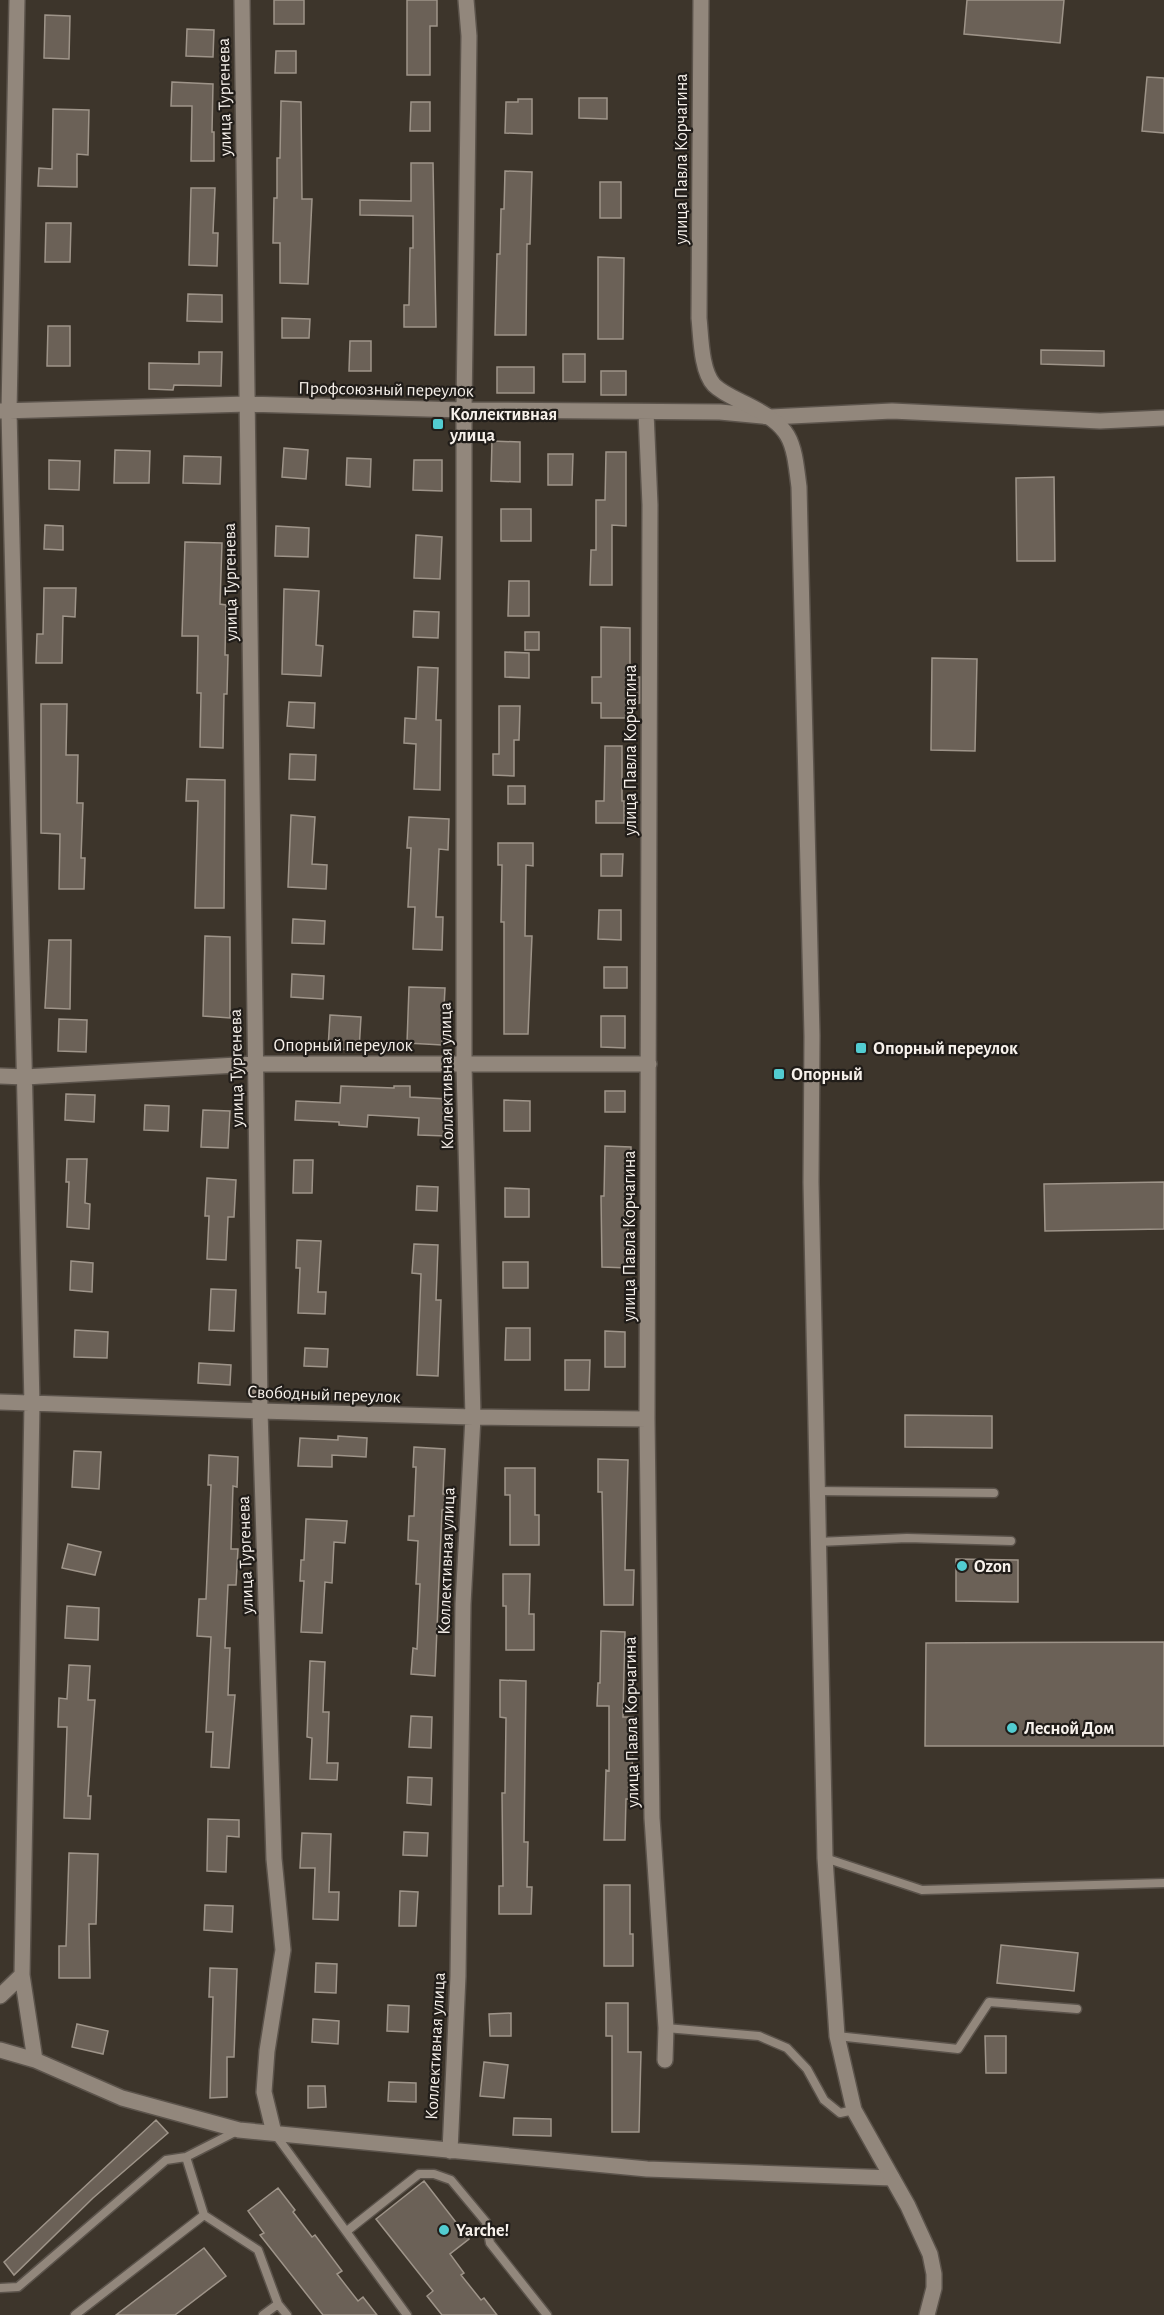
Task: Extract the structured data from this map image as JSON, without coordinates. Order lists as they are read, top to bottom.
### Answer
{
  "streets": {
    "street": [
      "улица Тургенева",
      "улица Павла Корчагина",
      "Профсоюзный переулок",
      "Опорный переулок",
      "Коллективная улица",
      "Свободный переулок"
    ]
  },
  "crossings": [
    ["улица Тургенева", "Профсоюзный переулок"],
    ["улица Тургенева", "Опорный переулок"],
    ["улица Тургенева", "Свободный переулок"],
    ["улица Павла Корчагина", "Профсоюзный переулок"],
    ["улица Павла Корчагина", "Опорный переулок"],
    ["улица Павла Корчагина", "Свободный переулок"],
    ["Профсоюзный переулок", "Коллективная улица"],
    ["Опорный переулок", "Коллективная улица"],
    ["Коллективная улица", "Свободный переулок"]
  ],
  "places": {
    "transit": ["Коллективная улица", "Опорный переулок", "Опорный"],
    "other": ["Ozon", "Лесной Дом", "Yarche!"]
  }
}
